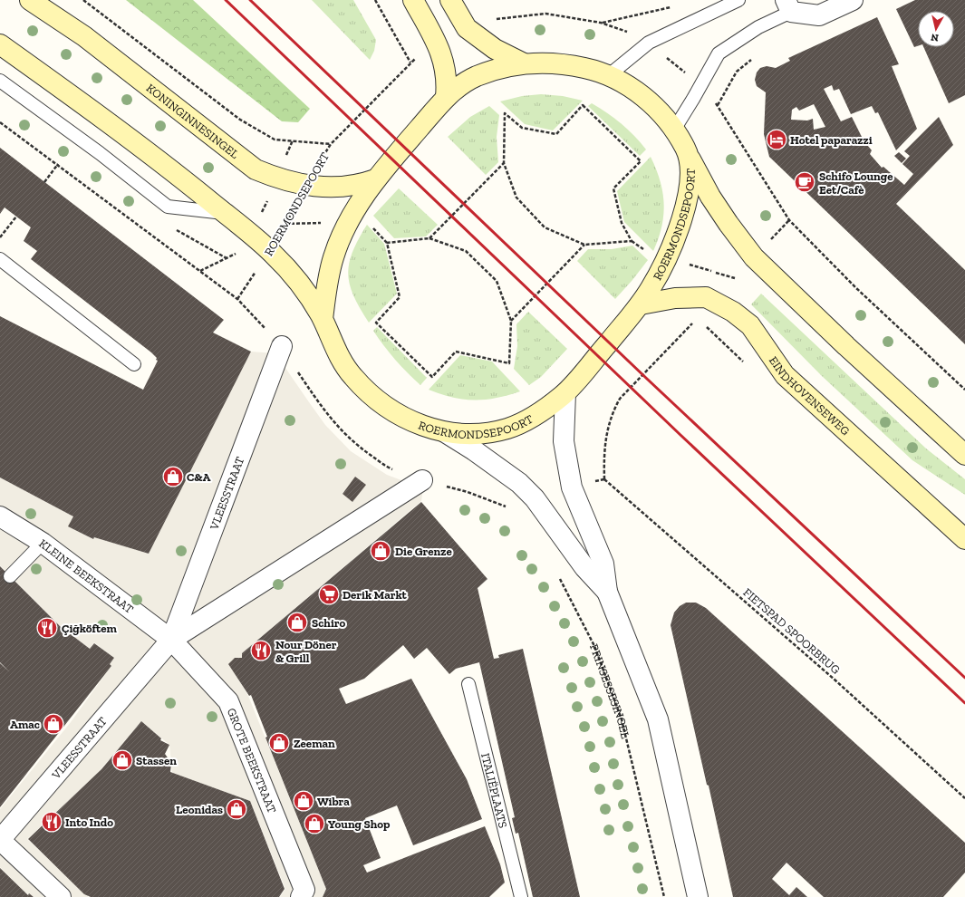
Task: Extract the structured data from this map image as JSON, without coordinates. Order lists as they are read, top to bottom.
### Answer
{
  "streets": {
    "main road": ["KONINGINNESINGEL", "ROERMONDSEPOORT", "EINDHOVENSEWEG"],
    "street": ["VLEESSTRAAT", "KLEINE BEEKSTRAAT", "GROTE BEEKSTRAAT"],
    "lane": ["ITALIËPLAATS"],
    "path": ["FIETSPAD SPOORBRUG", "PRINSESSESINGEL"]
  },
  "crossings": [
    ["KONINGINNESINGEL", "ROERMONDSEPOORT"],
    ["ROERMONDSEPOORT", "EINDHOVENSEWEG"],
    ["EINDHOVENSEWEG", "FIETSPAD SPOORBRUG"],
    ["VLEESSTRAAT", "KLEINE BEEKSTRAAT"],
    ["VLEESSTRAAT", "GROTE BEEKSTRAAT"],
    ["KLEINE BEEKSTRAAT", "GROTE BEEKSTRAAT"]
  ],
  "places": {
    "hotel": ["Hotel paparazzi"],
    "cafe": ["Schifo Lounge Eet/Cafè"],
    "shop": [
      "C&A",
      "Die Grenze",
      "Schiro",
      "Amac",
      "Zeeman",
      "Stassen",
      "Wibra",
      "Leonidas",
      "Young Shop"
    ],
    "supermarket": ["Derik Markt"],
    "restaurant": ["Çiğköftem", "Nour Döner & Grill", "Into Indo"]
  },
  "north": "bottom"
}
